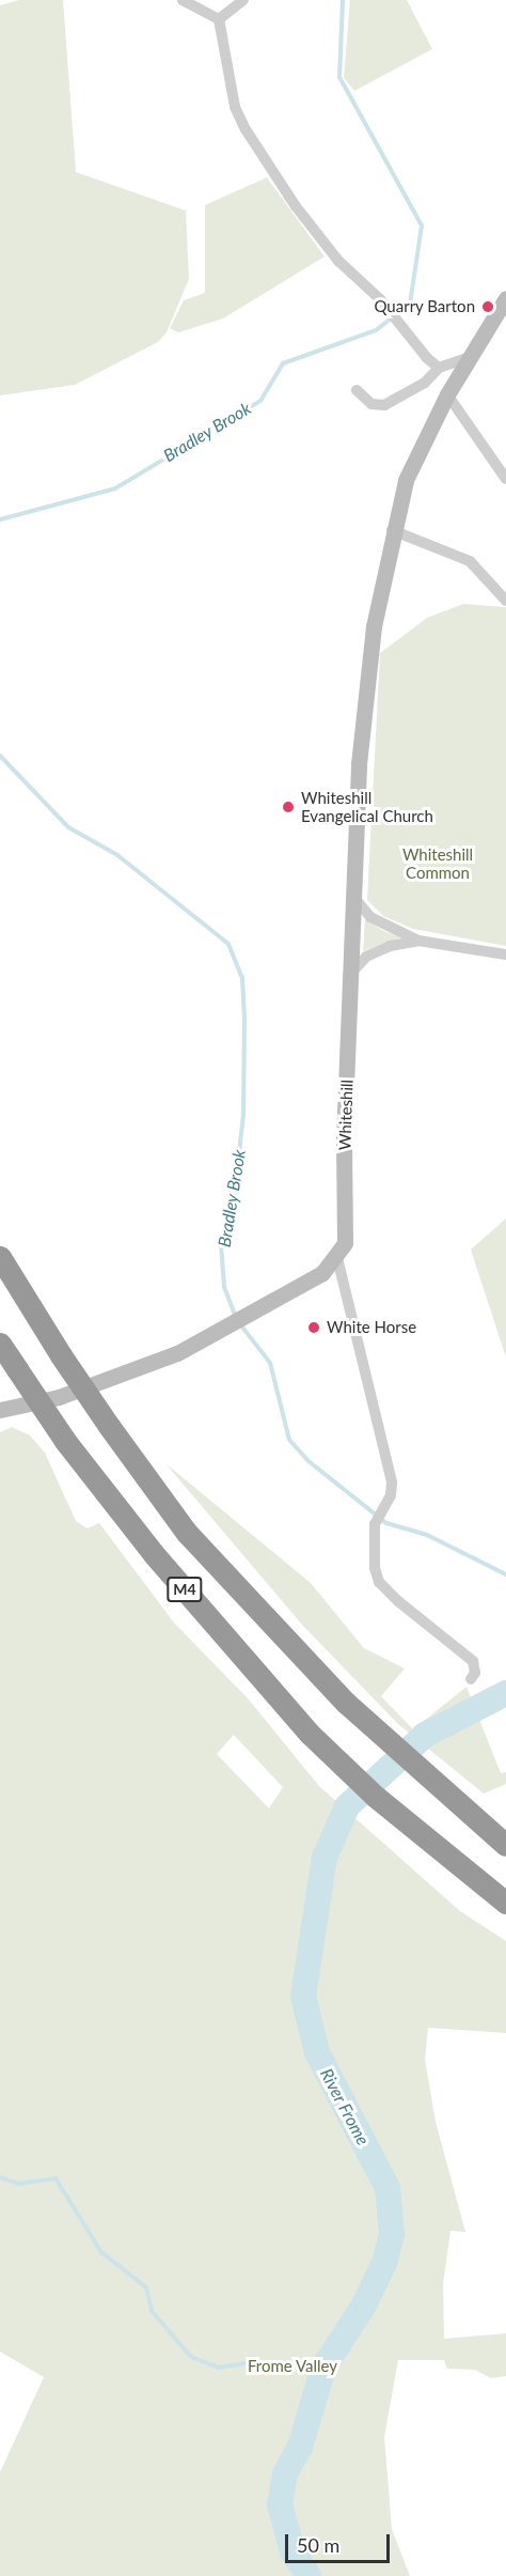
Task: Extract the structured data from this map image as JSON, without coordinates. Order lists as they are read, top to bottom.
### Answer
{
  "streets": {
    "highway": ["M4"],
    "main road": ["Whiteshill"]
  },
  "water": ["Bradley Brook", "River Frome"],
  "parks": ["Whiteshill Common", "Frome Valley"],
  "places": ["Quarry Barton", "Whiteshill Evangelical Church", "White Horse"],
  "scale_bar": "50 m"
}
